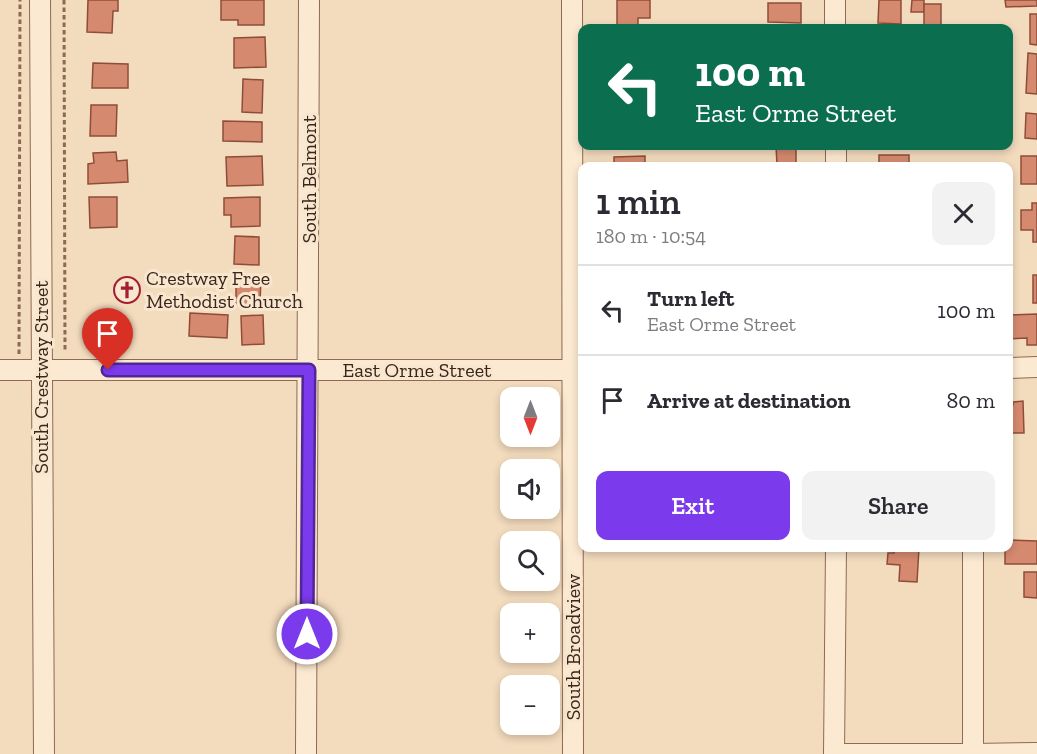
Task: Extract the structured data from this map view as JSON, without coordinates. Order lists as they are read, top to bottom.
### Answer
{
  "streets": {
    "street": [
      "South Belmont",
      "East Orme Street",
      "South Crestway Street",
      "South Broadview"
    ]
  },
  "crossings": [
    ["South Belmont", "East Orme Street"],
    ["East Orme Street", "South Crestway Street"],
    ["East Orme Street", "South Broadview"]
  ],
  "places": {
    "church": ["Crestway Free Methodist Church"]
  },
  "north": "bottom",
  "page": {
    "turn": ["100 m", "East Orme Street"],
    "heading": ["1 min", "180 m · 10:54"],
    "list": [
      {
        "name": "Turn left",
        "note": "East Orme Street",
        "value": "100 m"
      },
      {
        "name": "Arrive at destination",
        "value": "80 m"
      }
    ],
    "map_buttons": ["+", "−"],
    "buttons": ["Exit", "Share"]
  }
}
